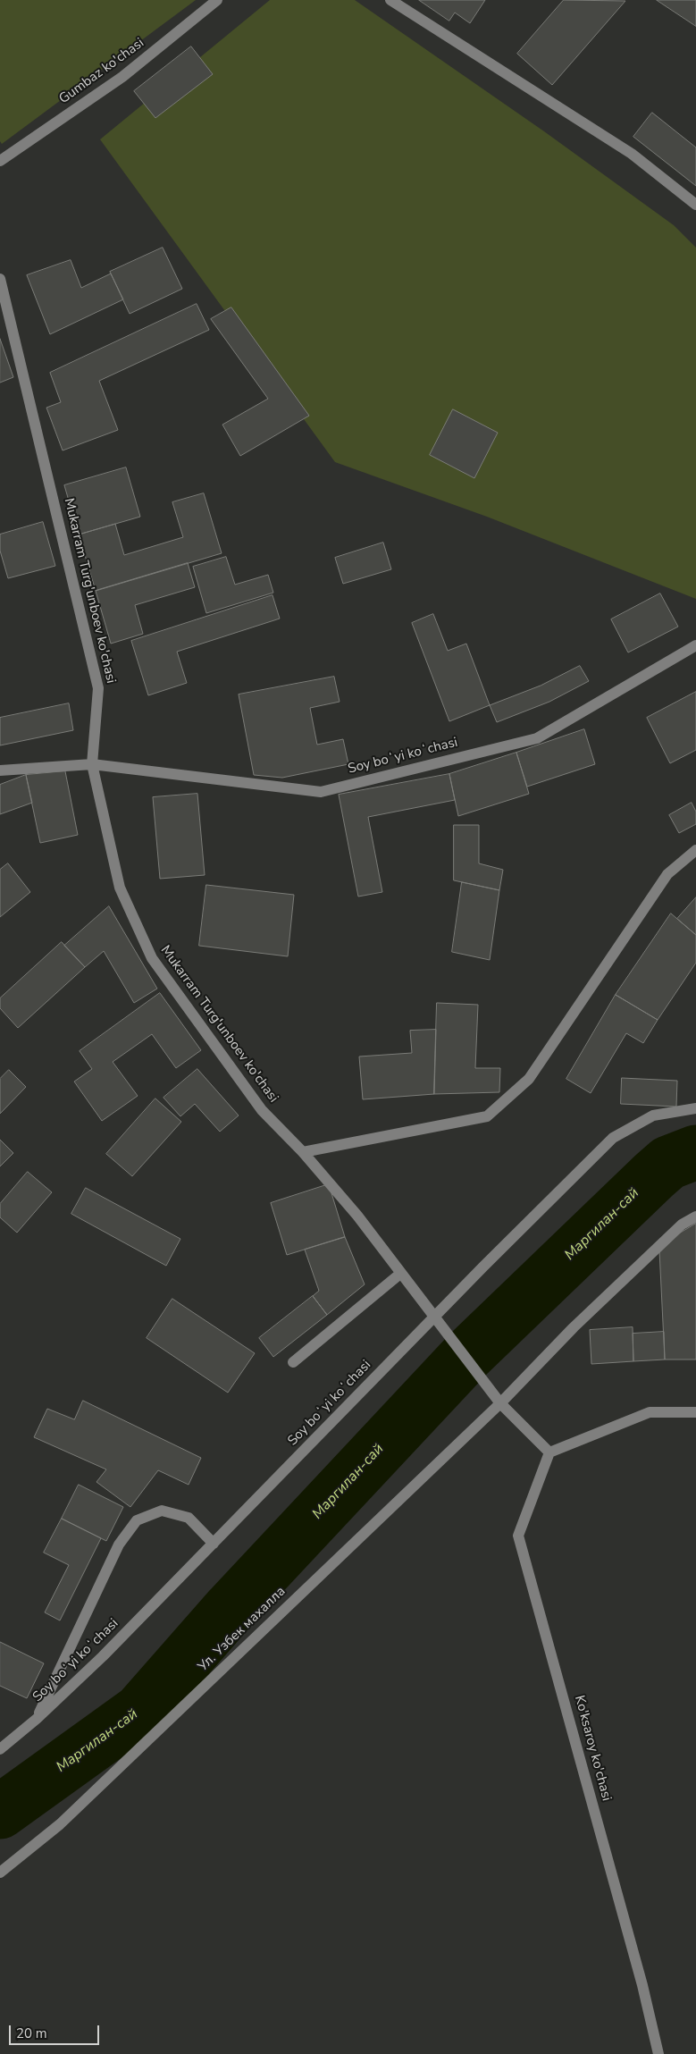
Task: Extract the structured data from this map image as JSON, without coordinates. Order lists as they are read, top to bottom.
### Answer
{
  "streets": {
    "street": [
      "Gumbaz ko'chasi",
      "Mukarram Turg'unboev ko'chasi",
      "Soy boʻyi koʻchasi",
      "Ул. Узбек махалла",
      "Ko'ksaroy ko'chasi"
    ]
  },
  "crossings": [
    ["Mukarram Turg'unboev ko'chasi", "Soy boʻyi koʻchasi"],
    ["Mukarram Turg'unboev ko'chasi", "Ул. Узбек махалла"],
    ["Mukarram Turg'unboev ko'chasi", "Ko'ksaroy ko'chasi"]
  ],
  "water": ["Маргилан-сай"],
  "scale_bar": "20 m"
}
